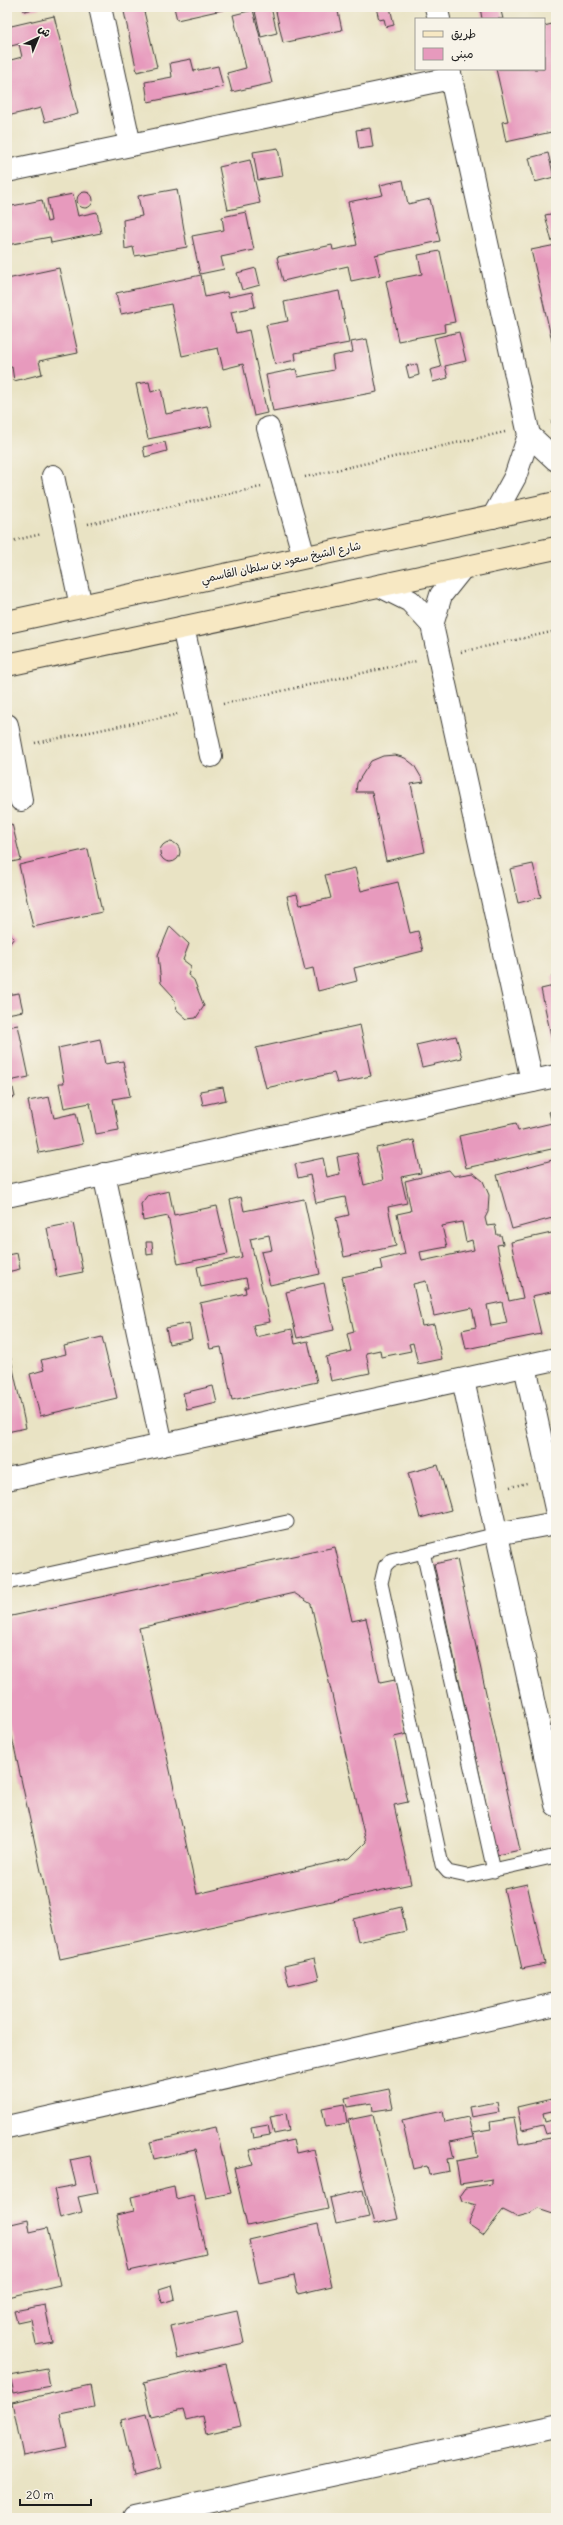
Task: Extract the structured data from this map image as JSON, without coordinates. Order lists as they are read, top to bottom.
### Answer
{
  "streets": {
    "main road": ["شارع الشيخ سعود بن سلطان القاسمي"]
  },
  "legend": ["طريق", "مبنى"],
  "scale_bar": "20 m",
  "north": "top right"
}
